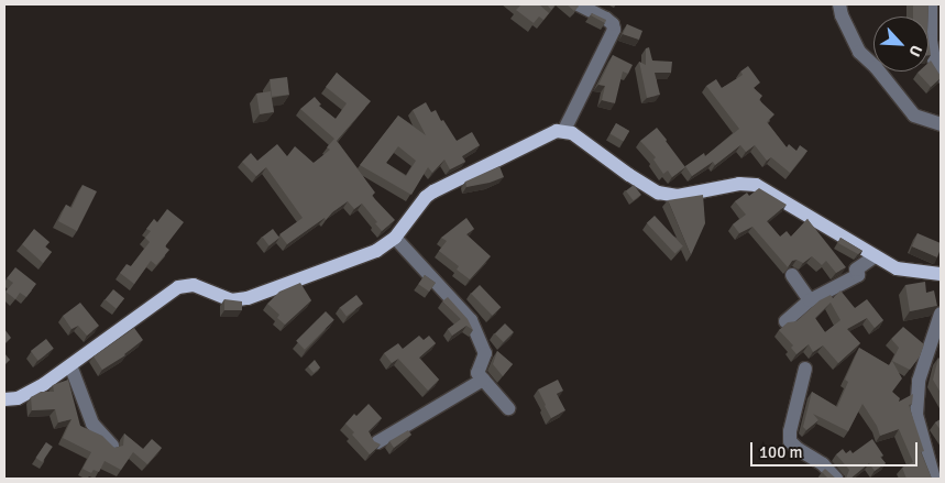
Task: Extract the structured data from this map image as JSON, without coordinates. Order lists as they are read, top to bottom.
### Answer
{
  "scale_bar": "100 m",
  "north": "bottom right"
}
